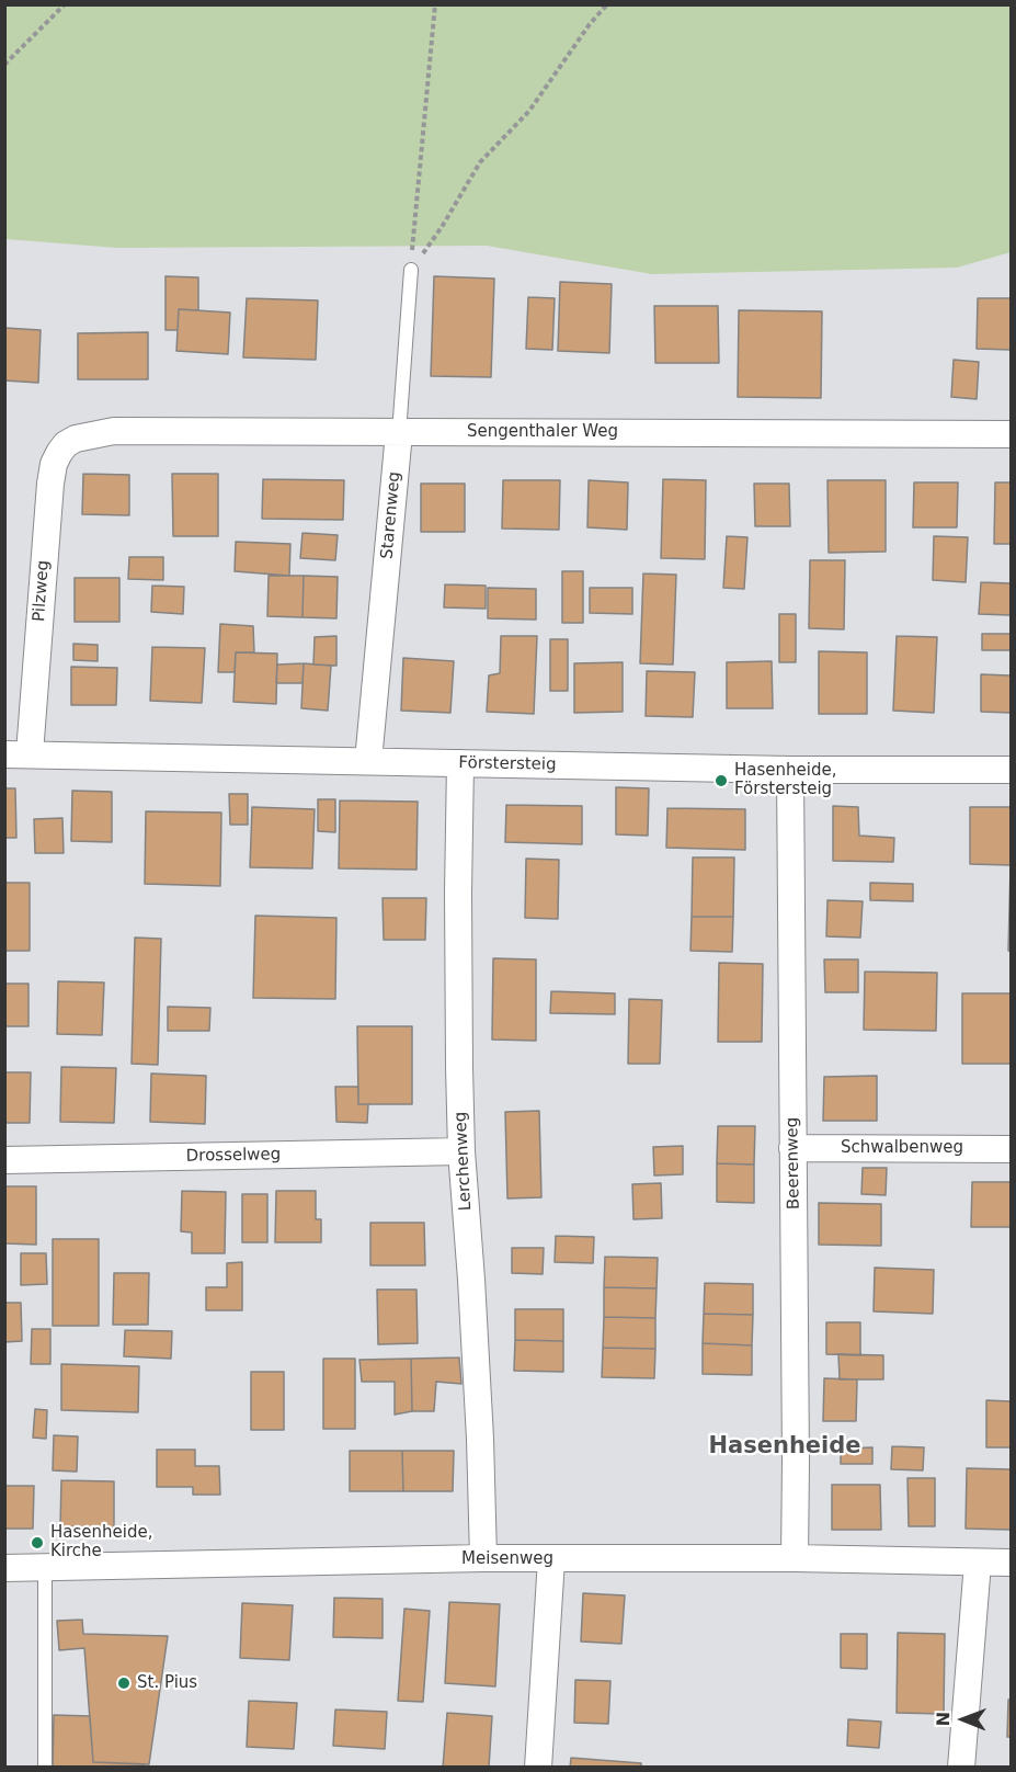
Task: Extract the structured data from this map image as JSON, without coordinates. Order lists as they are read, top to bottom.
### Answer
{
  "streets": {
    "street": [
      "Sengenthaler Weg",
      "Starenweg",
      "Pilzweg",
      "Förstersteig",
      "Schwalbenweg",
      "Drosselweg",
      "Lerchenweg",
      "Beerenweg",
      "Meisenweg"
    ]
  },
  "crossings": [
    ["Sengenthaler Weg", "Starenweg"],
    ["Sengenthaler Weg", "Pilzweg"],
    ["Starenweg", "Förstersteig"],
    ["Pilzweg", "Förstersteig"],
    ["Förstersteig", "Lerchenweg"],
    ["Förstersteig", "Beerenweg"],
    ["Schwalbenweg", "Beerenweg"],
    ["Drosselweg", "Lerchenweg"],
    ["Lerchenweg", "Meisenweg"],
    ["Beerenweg", "Meisenweg"]
  ],
  "districts": ["Hasenheide"],
  "places": ["Hasenheide, Förstersteig", "Hasenheide, Kirche", "St. Pius"],
  "north": "left"
}
